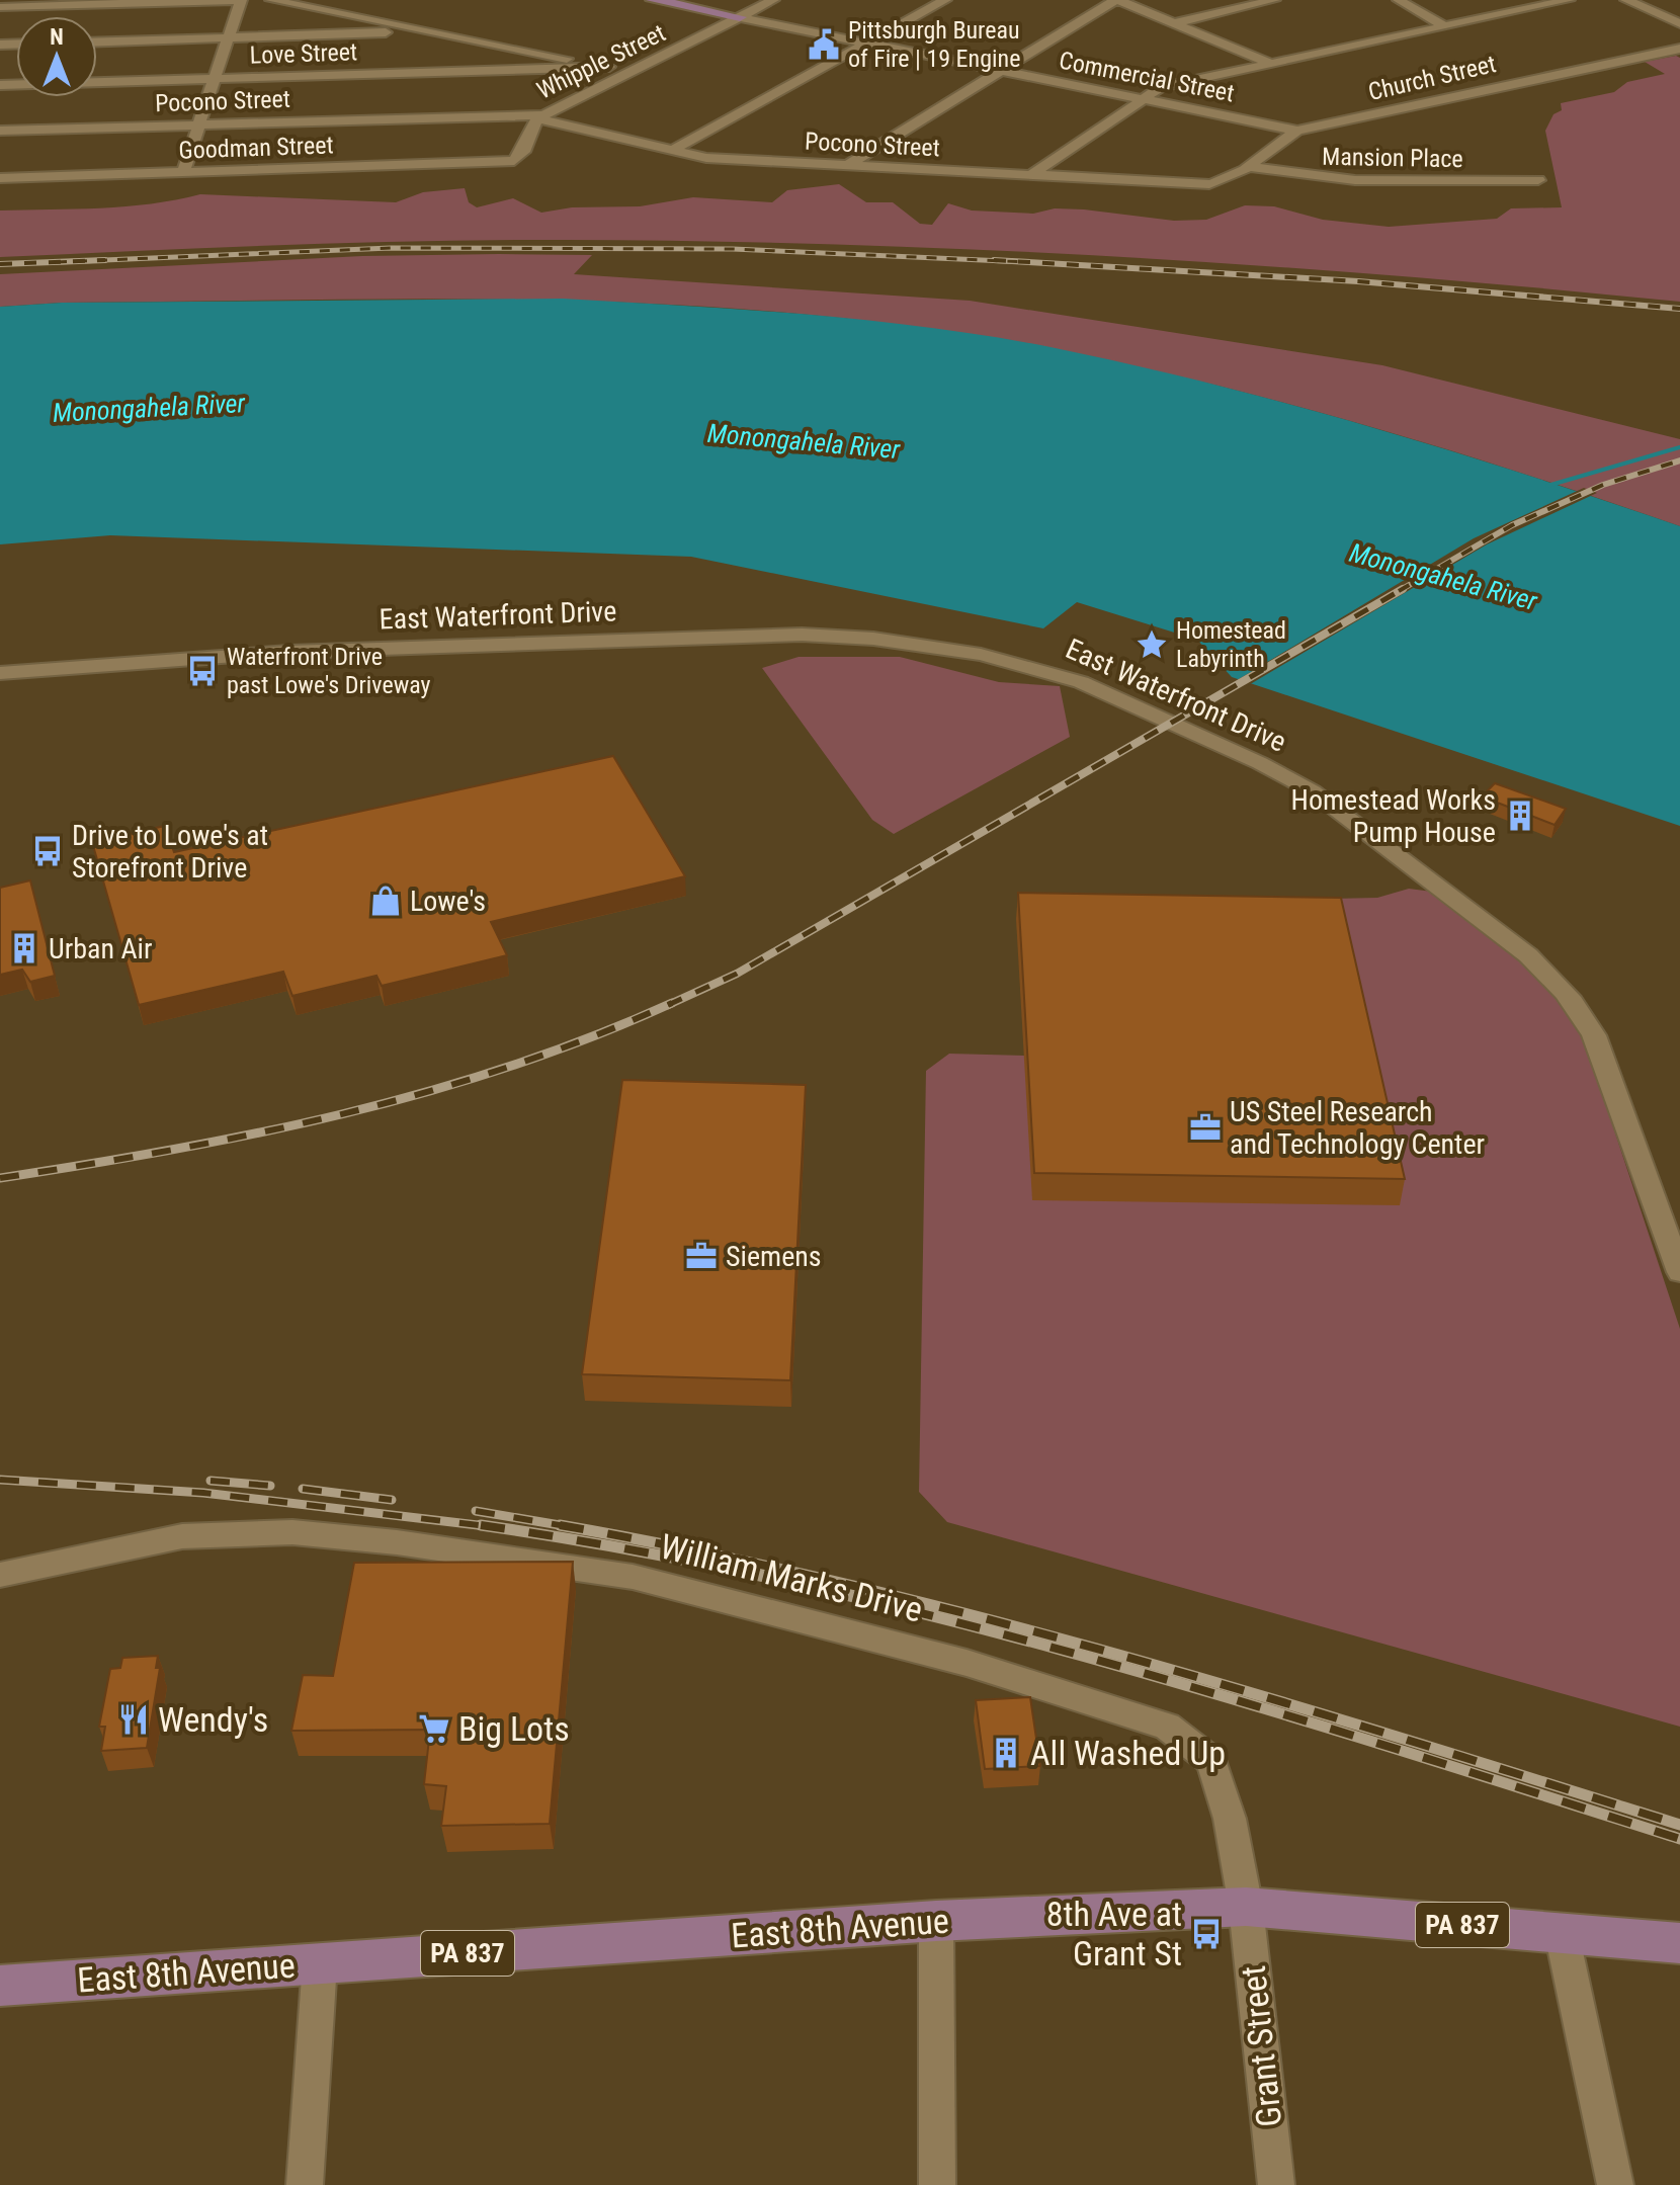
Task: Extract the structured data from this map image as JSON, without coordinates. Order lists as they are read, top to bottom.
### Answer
{
  "streets": {
    "main road": ["Commercial Street", "PA 837", "East 8th Avenue"],
    "street": [
      "Love Street",
      "Whipple Street",
      "Church Street",
      "Pocono Street",
      "Goodman Street",
      "Mansion Place",
      "East Waterfront Drive",
      "William Marks Drive",
      "Grant Street"
    ]
  },
  "crossings": [
    ["Whipple Street", "Commercial Street"],
    ["Whipple Street", "Pocono Street"],
    ["Whipple Street", "Goodman Street"],
    ["Commercial Street", "Church Street"],
    ["Church Street", "Pocono Street"],
    ["Church Street", "Mansion Place"],
    ["William Marks Drive", "East 8th Avenue"],
    ["William Marks Drive", "Grant Street"],
    ["East 8th Avenue", "Grant Street"]
  ],
  "water": ["Monongahela River"],
  "places": {
    "public building": ["Pittsburgh Bureau of Fire | 19 Engine"],
    "place": ["Homestead Labyrinth"],
    "bus stop": ["Waterfront Drive past Lowe's Driveway", "Drive to Lowe's at Storefront Drive", "8th Ave at Grant St"],
    "building": ["Homestead Works Pump House", "Urban Air", "All Washed Up"],
    "shop": ["Lowe's"],
    "office": ["US Steel Research and Technology Center", "Siemens"],
    "restaurant": ["Wendy's"],
    "supermarket": ["Big Lots"]
  },
  "north": "top"
}
